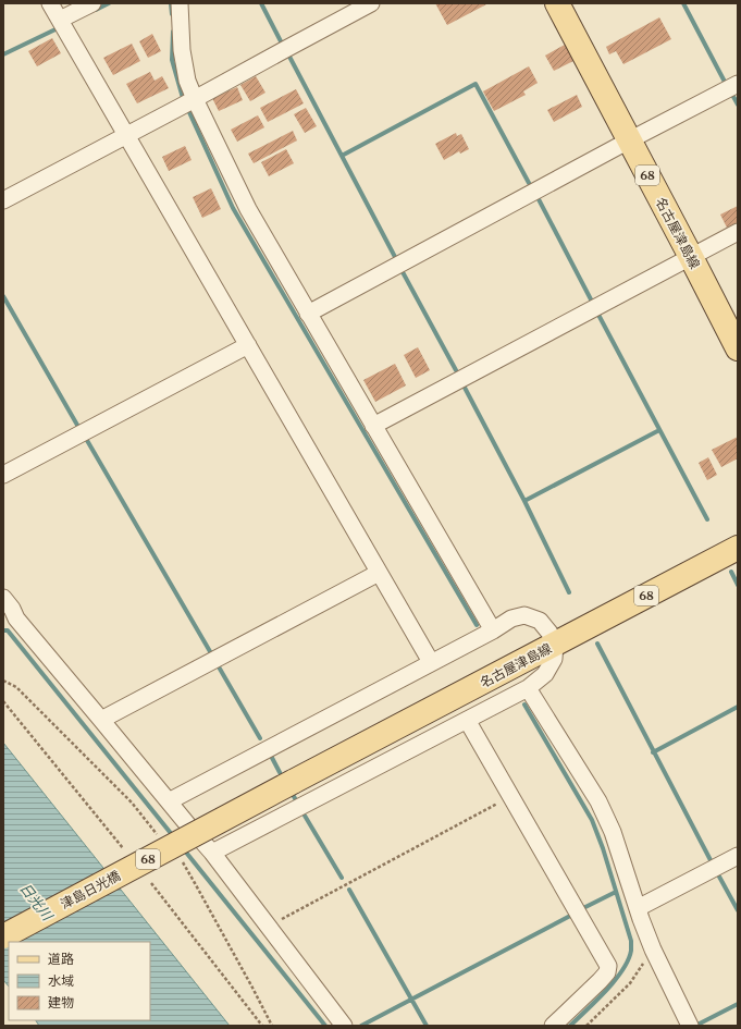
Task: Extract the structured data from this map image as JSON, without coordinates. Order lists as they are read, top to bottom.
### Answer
{
  "streets": {
    "main road": ["68", "名古屋津島線", "津島日光橋"]
  },
  "crossings": [
    ["名古屋津島線", "津島日光橋"]
  ],
  "water": ["日光川"],
  "legend": ["道路", "水域", "建物"]
}
